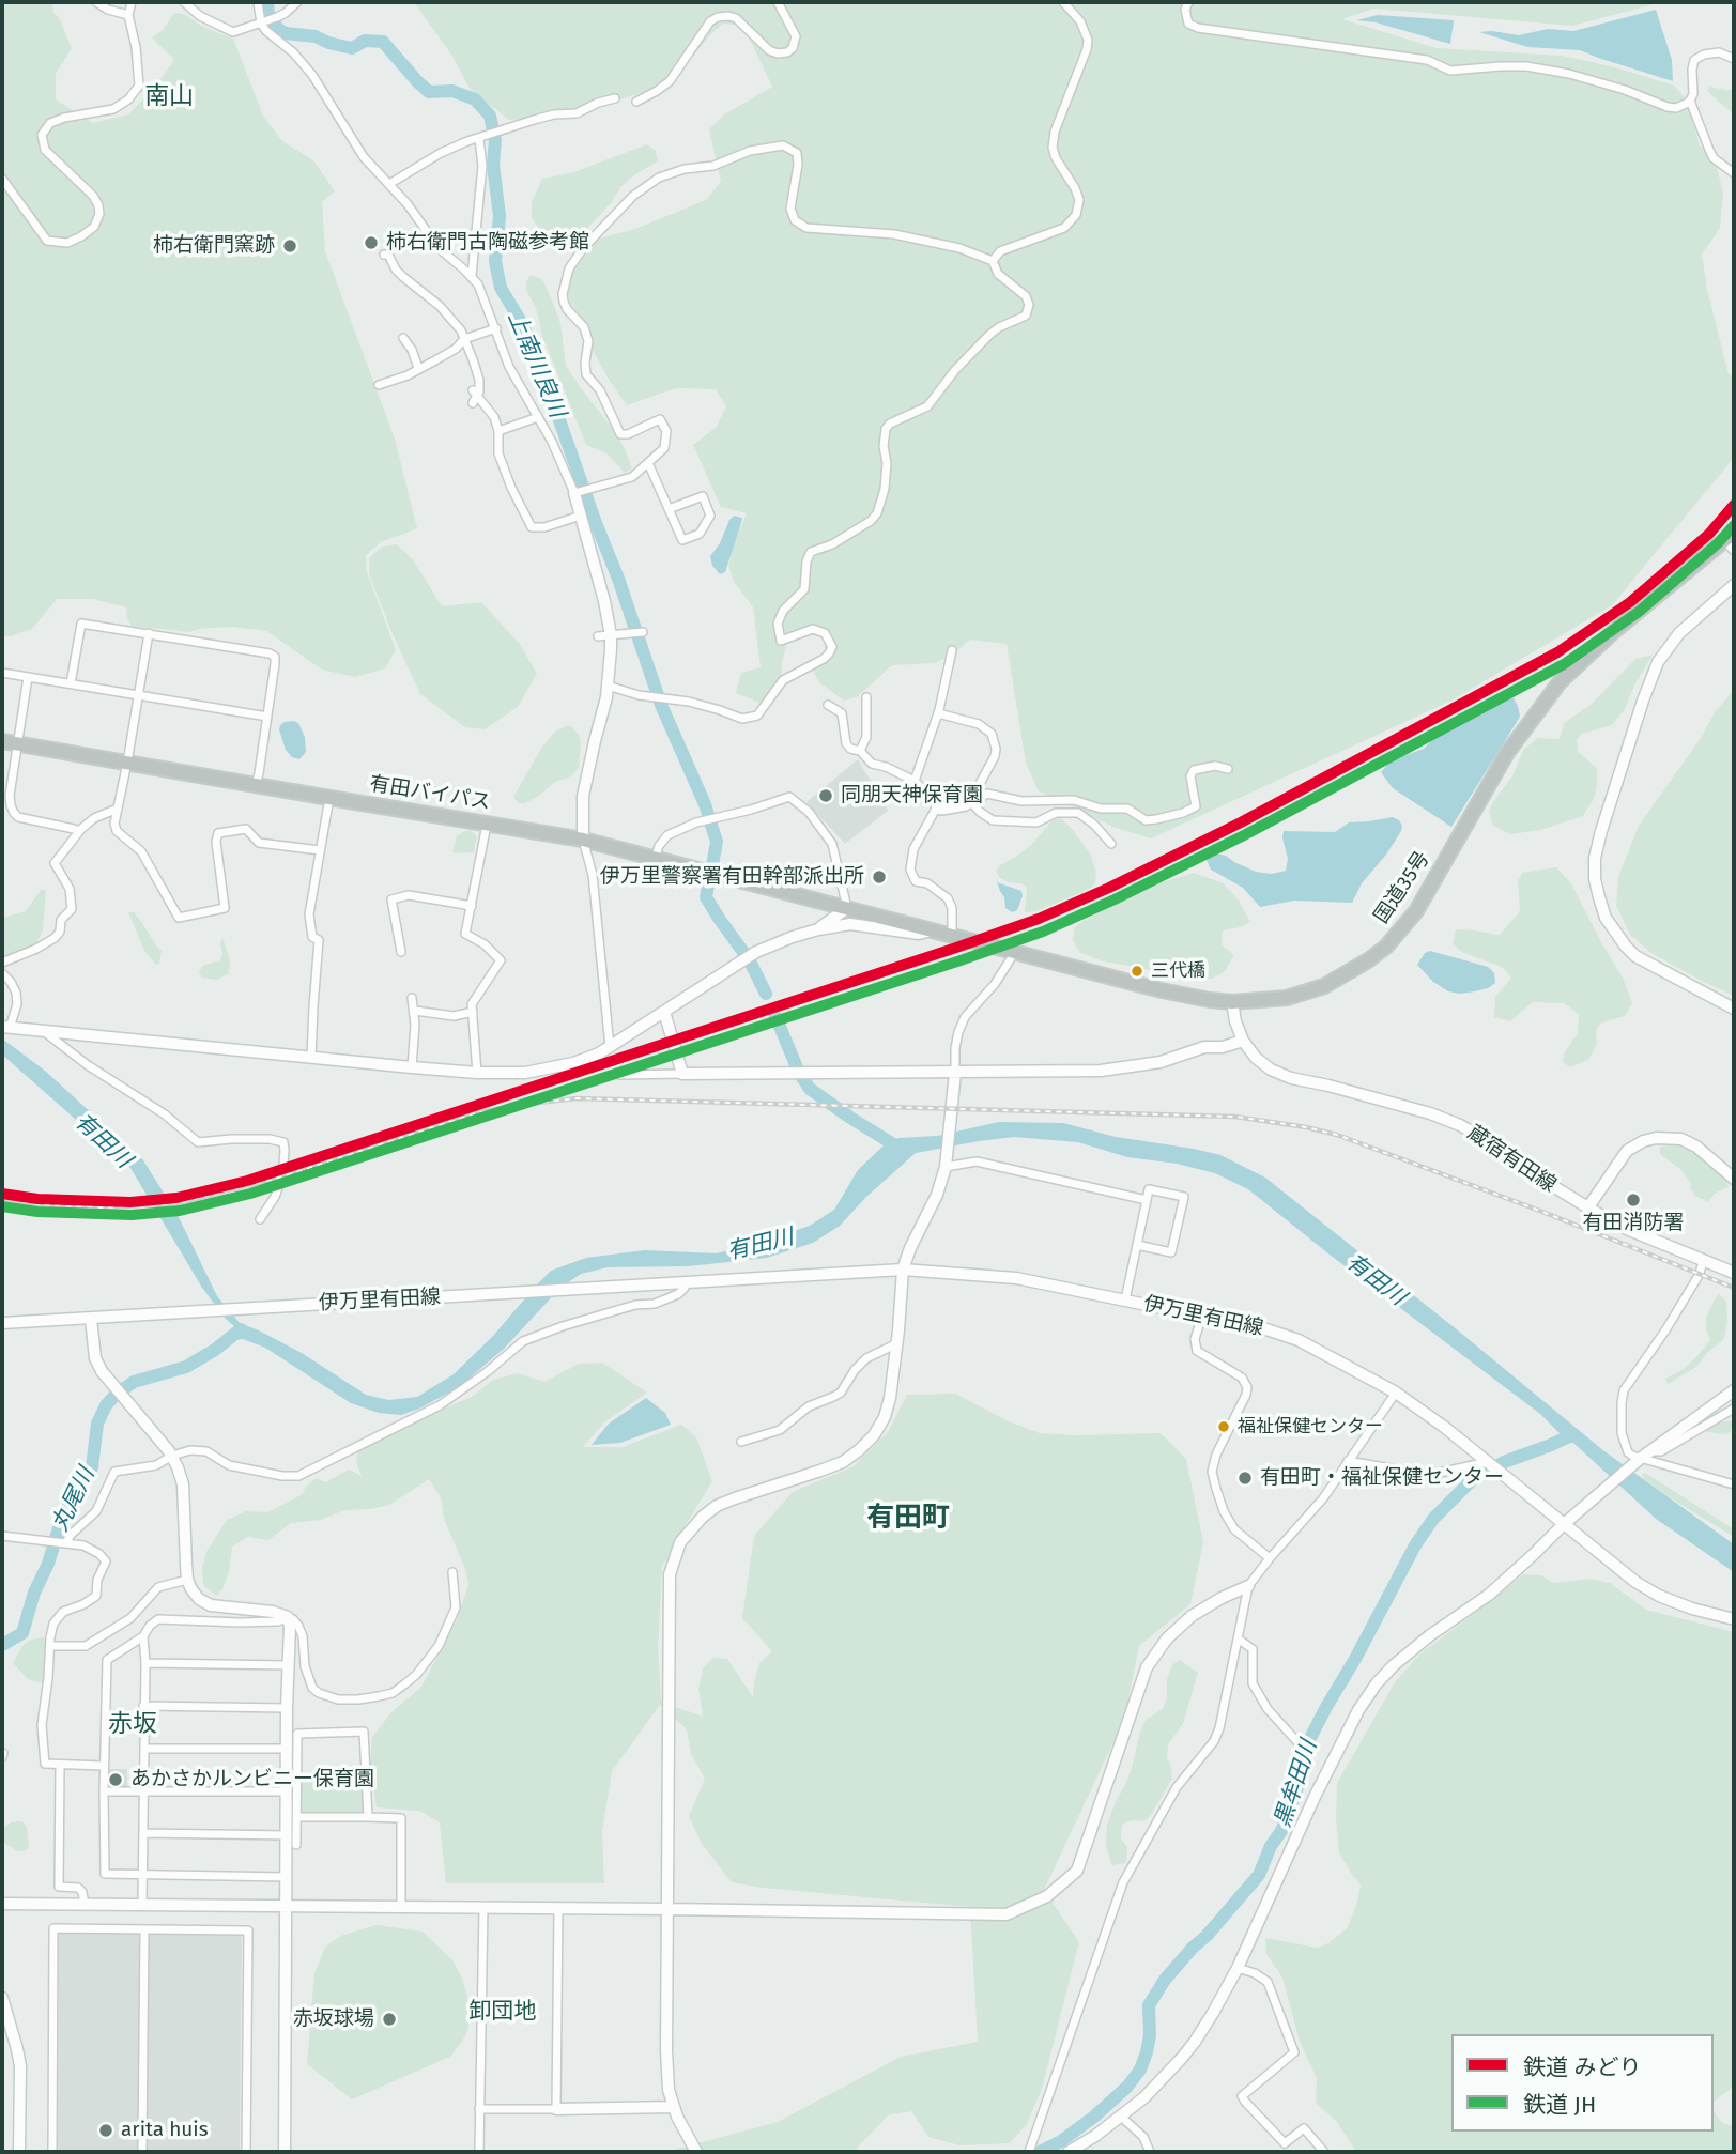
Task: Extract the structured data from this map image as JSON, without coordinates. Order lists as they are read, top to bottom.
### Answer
{
  "streets": {
    "highway": ["有田バイパス", "国道35号"],
    "street": ["蔵宿有田線", "伊万里有田線"]
  },
  "crossings": [
    ["有田バイパス", "国道35号"],
    ["国道35号", "蔵宿有田線"]
  ],
  "districts": [
    "南山",
    "有田町",
    "赤坂",
    "卸団地"
  ],
  "water": [
    "上南川良川",
    "有田川",
    "丸尾川",
    "黒牟田川"
  ],
  "places": [
    "柿右衛門古陶磁参考館",
    "柿右衛門窯跡",
    "同朋天神保育園",
    "伊万里警察署有田幹部派出所",
    "三代橋",
    "有田消防署",
    "福祉保健センター",
    "有田町・福祉保健センター",
    "あかさかルンビニー保育園",
    "赤坂球場",
    "arita huis"
  ],
  "lines": ["rail line みどり", "rail line JH"],
  "legend": ["鉄道 みどり", "鉄道 JH"]
}
